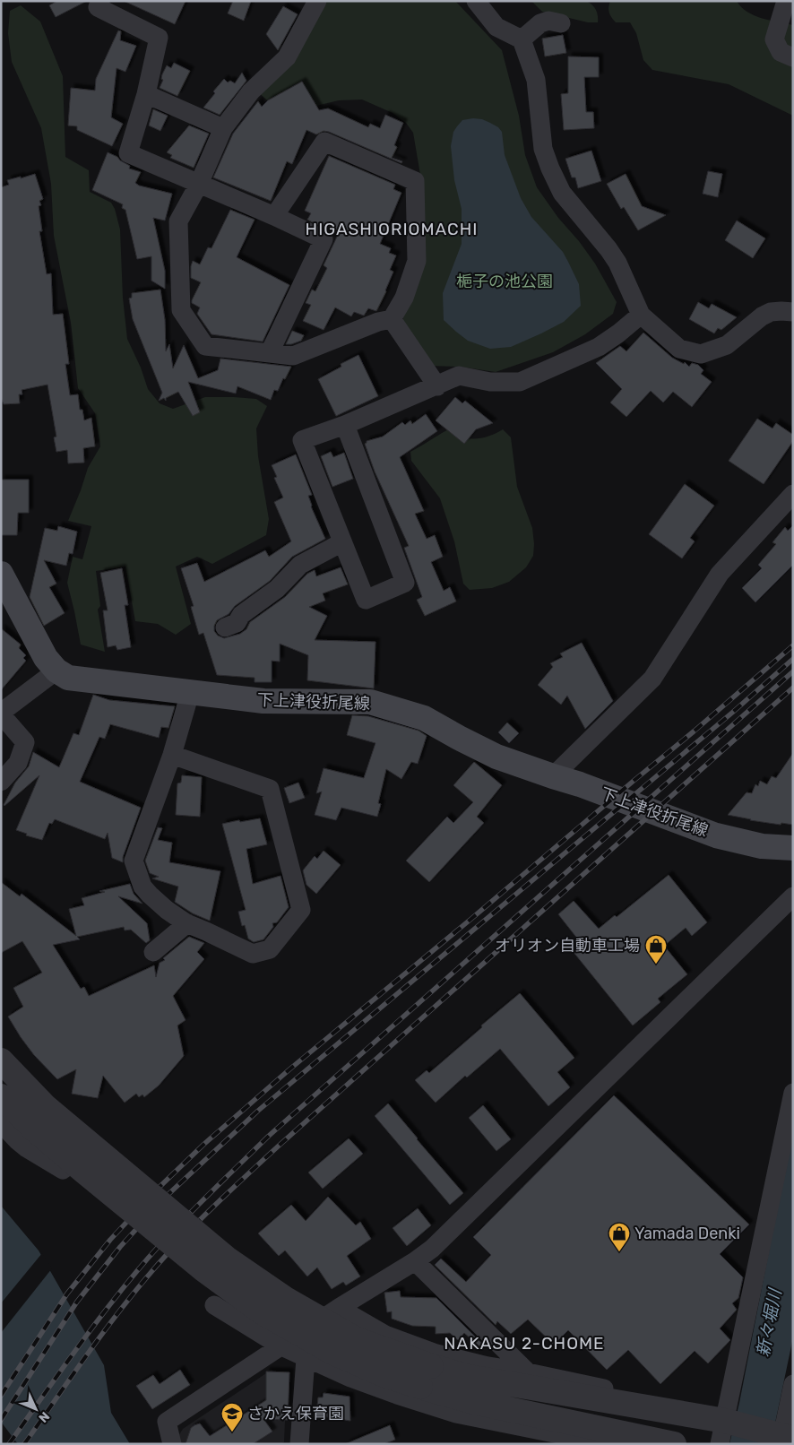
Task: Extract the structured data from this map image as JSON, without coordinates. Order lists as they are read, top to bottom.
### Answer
{
  "streets": {
    "main road": ["下上津役折尾線"]
  },
  "districts": ["HIGASHIORIOMACHI", "NAKASU 2-CHOME"],
  "water": ["新々堀川"],
  "parks": ["梔子の池公園"],
  "places": {
    "shop": ["オリオン自動車工場", "Yamada Denki"],
    "school or university": ["さかえ保育園"]
  },
  "north": "bottom right"
}
